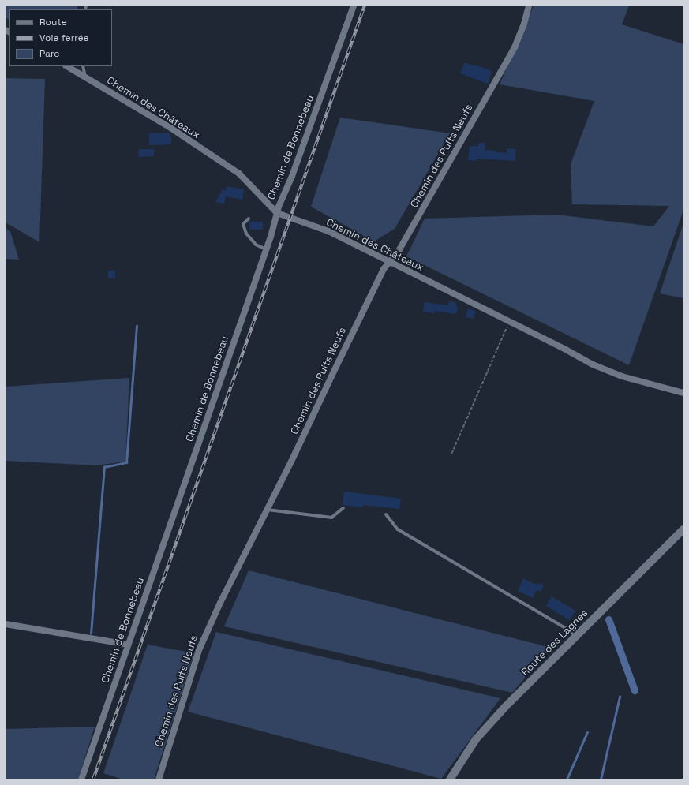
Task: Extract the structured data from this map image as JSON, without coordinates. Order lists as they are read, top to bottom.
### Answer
{
  "streets": {
    "street": [
      "Chemin des Châteaux",
      "Chemin de Bonnebeau",
      "Chemin des Puits Neufs",
      "Route des Lagnes"
    ]
  },
  "crossings": [
    ["Chemin des Châteaux", "Chemin de Bonnebeau"],
    ["Chemin des Châteaux", "Chemin des Puits Neufs"]
  ],
  "legend": ["Route", "Voie ferrée", "Parc"]
}
